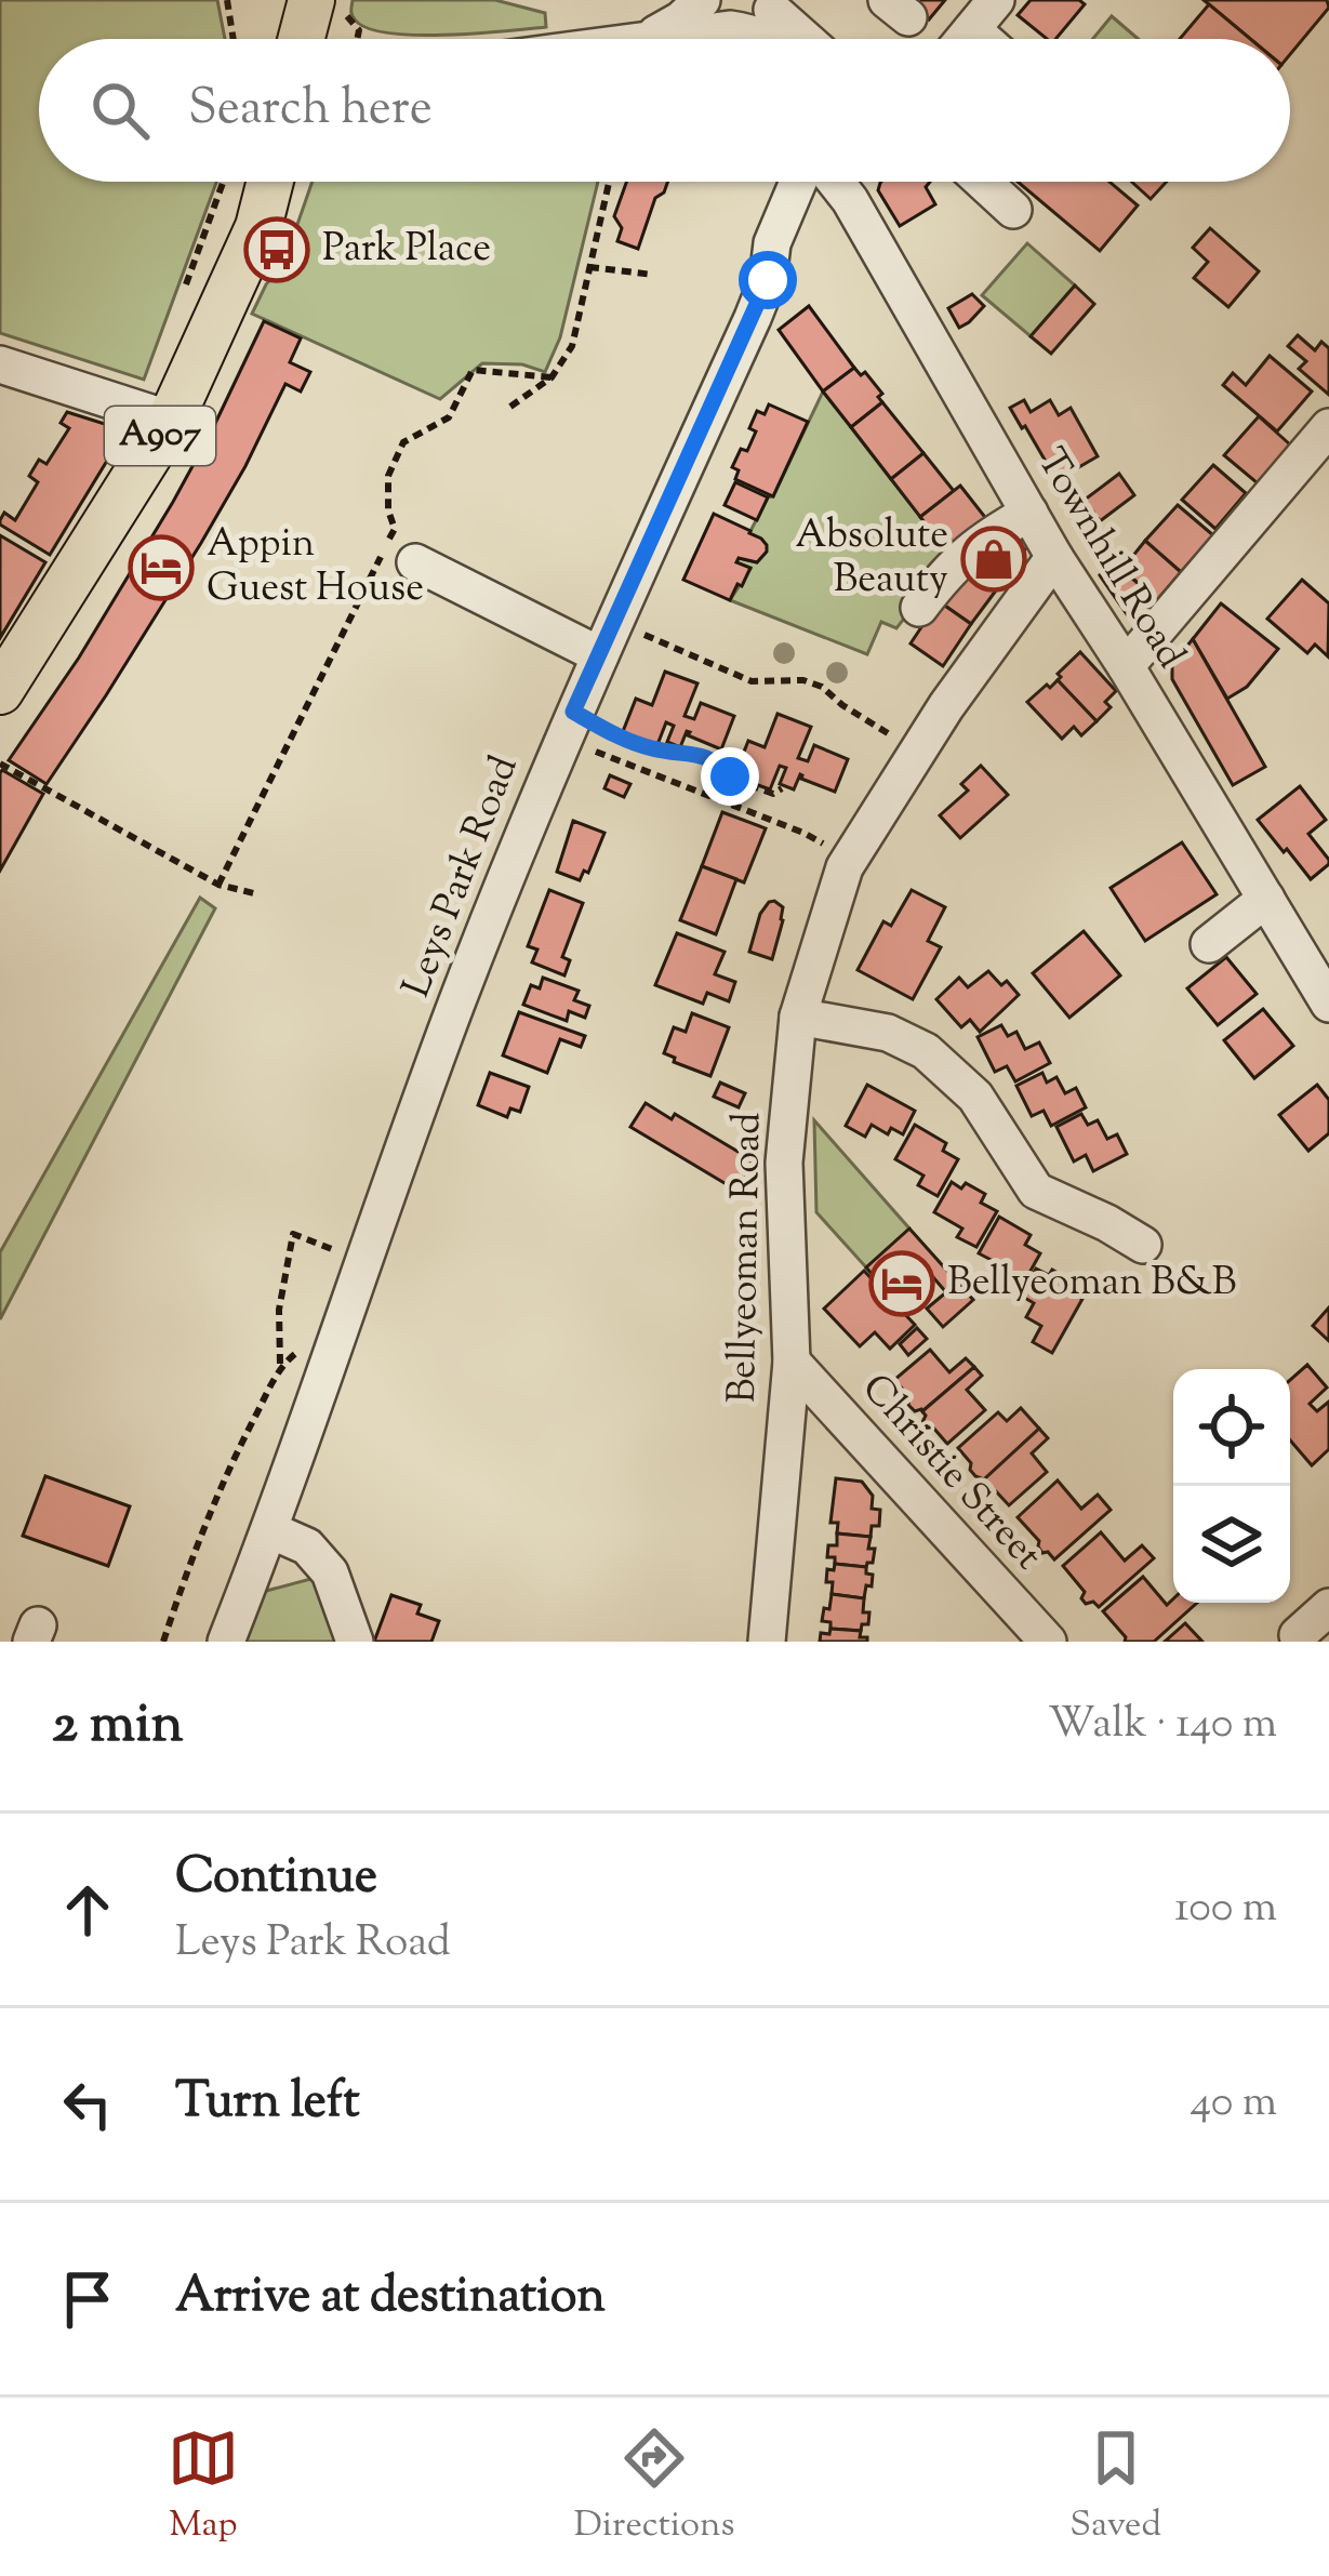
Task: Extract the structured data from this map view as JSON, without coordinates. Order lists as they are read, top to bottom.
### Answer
{
  "streets": {
    "main road": ["A907"],
    "street": [
      "Townhill Road",
      "Leys Park Road",
      "Bellyeoman Road",
      "Christie Street"
    ]
  },
  "crossings": [
    ["Townhill Road", "Bellyeoman Road"],
    ["Bellyeoman Road", "Christie Street"]
  ],
  "places": {
    "bus stop": ["Park Place"],
    "shop": ["Absolute Beauty"],
    "hotel": ["Appin Guest House", "Bellyeoman B&B"]
  },
  "page": {
    "search": "Search here",
    "heading": ["2 min", "Walk · 140 m"],
    "list": [
      ["Continue", "Leys Park Road", "100 m"],
      ["Turn left", "40 m"],
      "Arrive at destination"
    ],
    "nav": ["Map", "Directions", "Saved"]
  }
}
